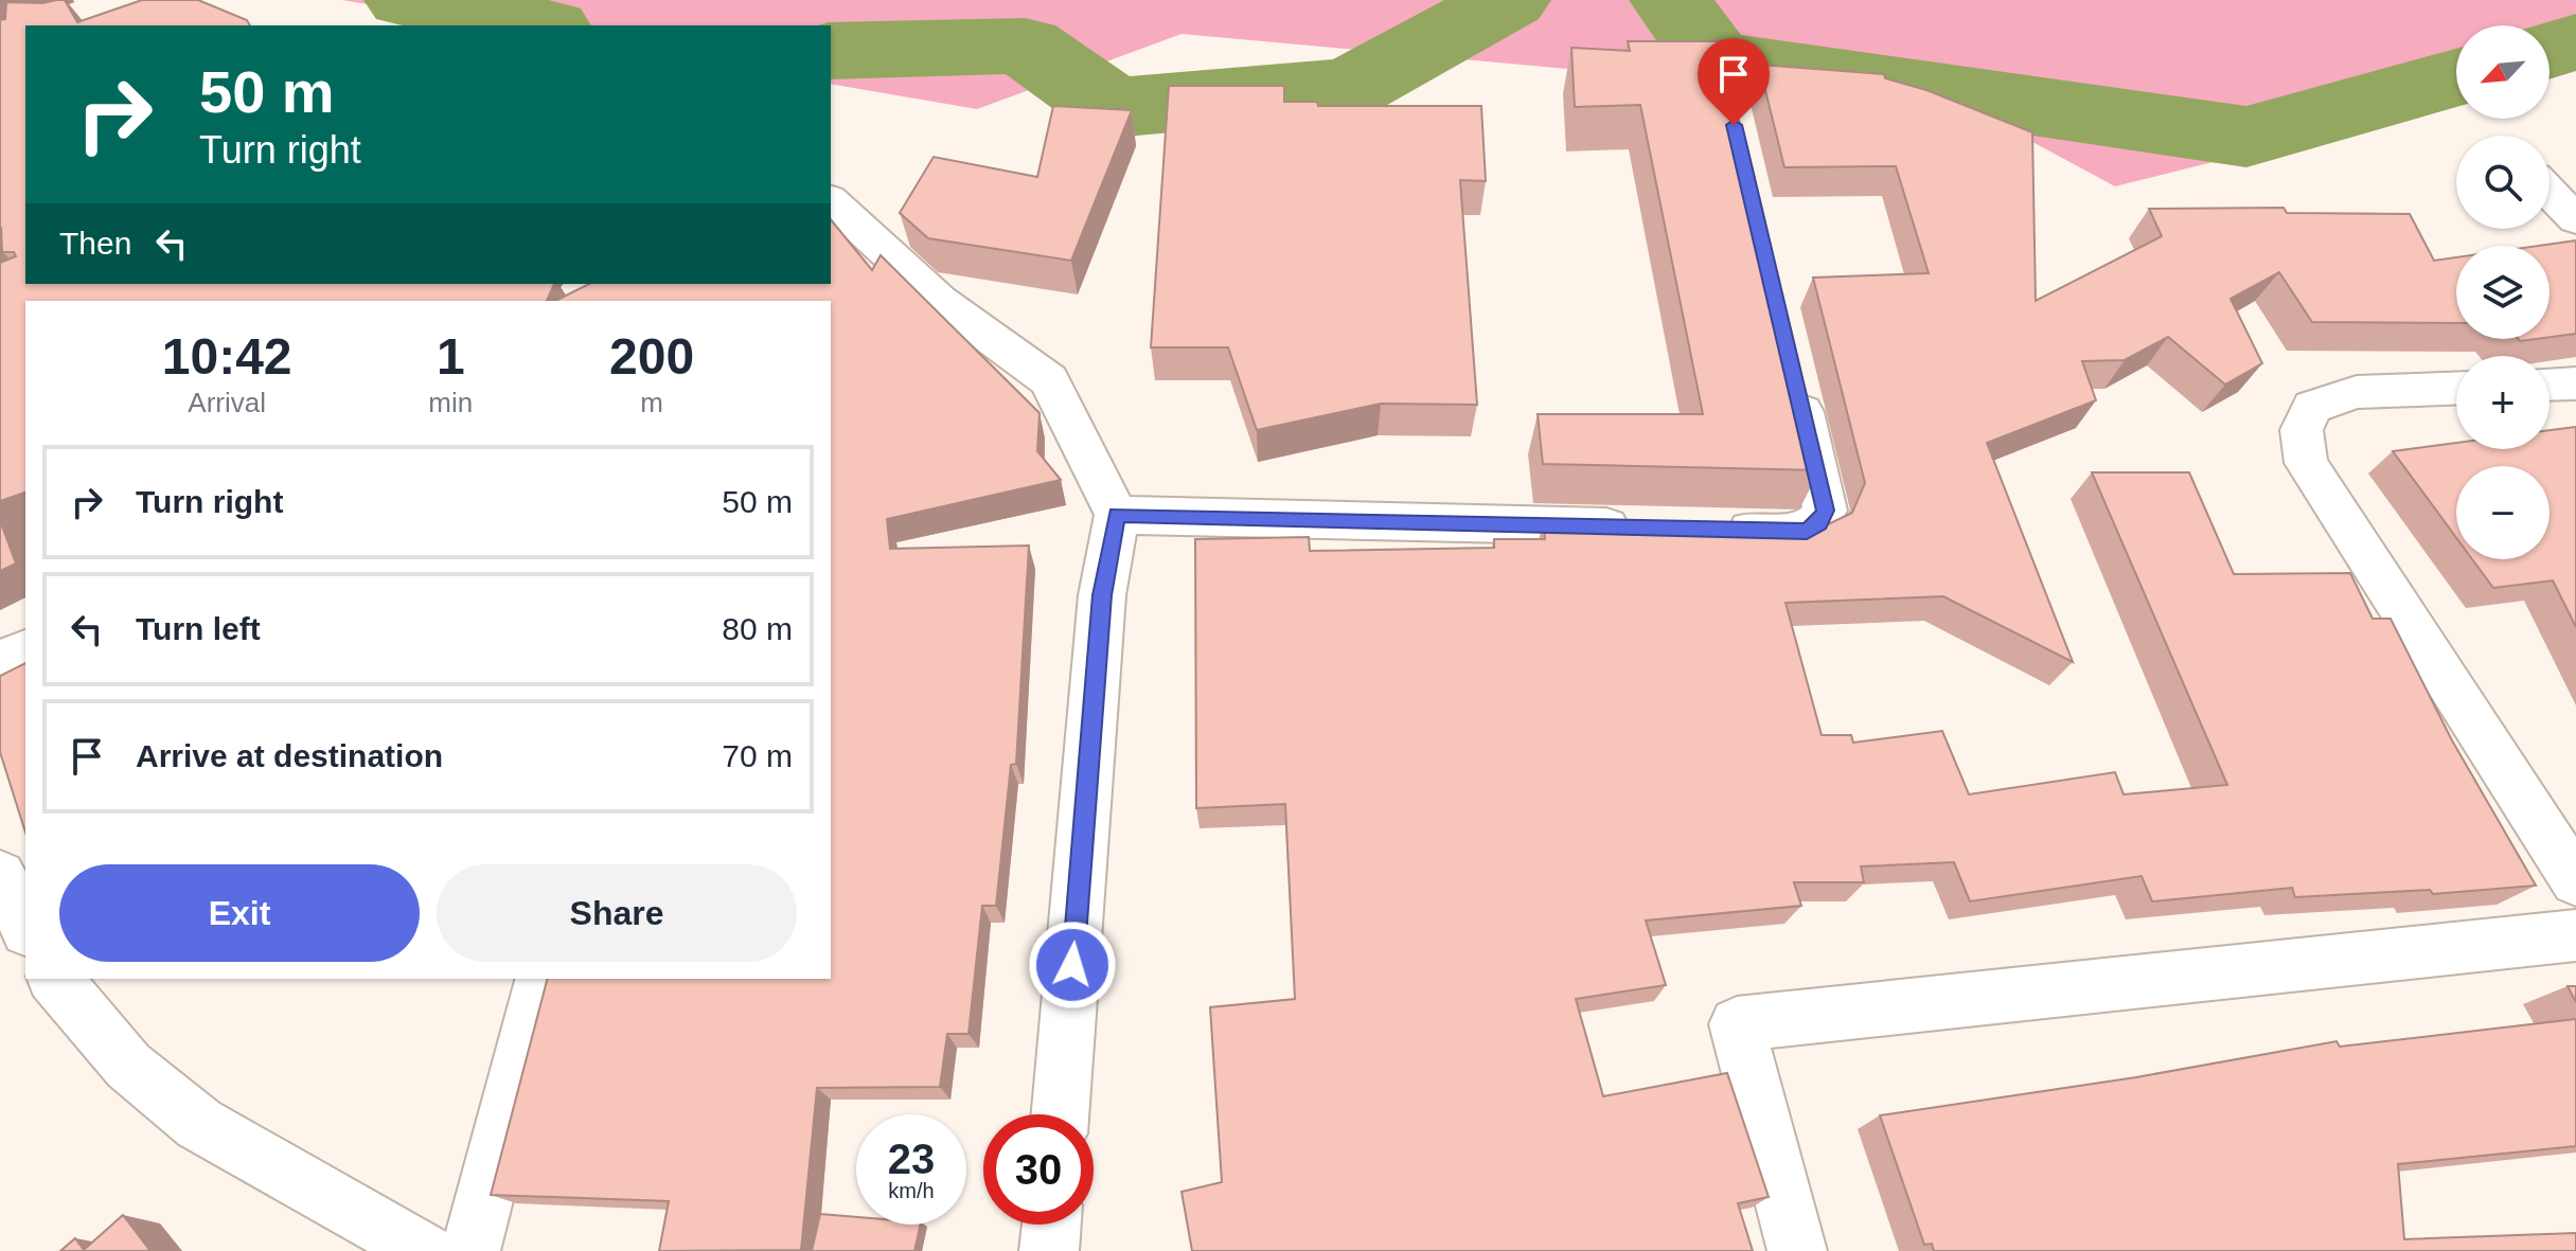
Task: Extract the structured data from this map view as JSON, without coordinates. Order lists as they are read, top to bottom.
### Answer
{
  "north": "bottom left",
  "page": {
    "map_buttons": ["+", "−"],
    "turn": ["50 m", "Turn right"],
    "then": "Then",
    "eta": [
      "10:42",
      "Arrival",
      "1",
      "min",
      "200",
      "m"
    ],
    "list": [
      {
        "name": "Turn right",
        "value": "50 m"
      },
      {
        "name": "Turn left",
        "value": "80 m"
      },
      {
        "name": "Arrive at destination",
        "value": "70 m"
      }
    ],
    "buttons": ["Exit", "Share"],
    "speed": "23 km/h",
    "limit": "30"
  }
}
